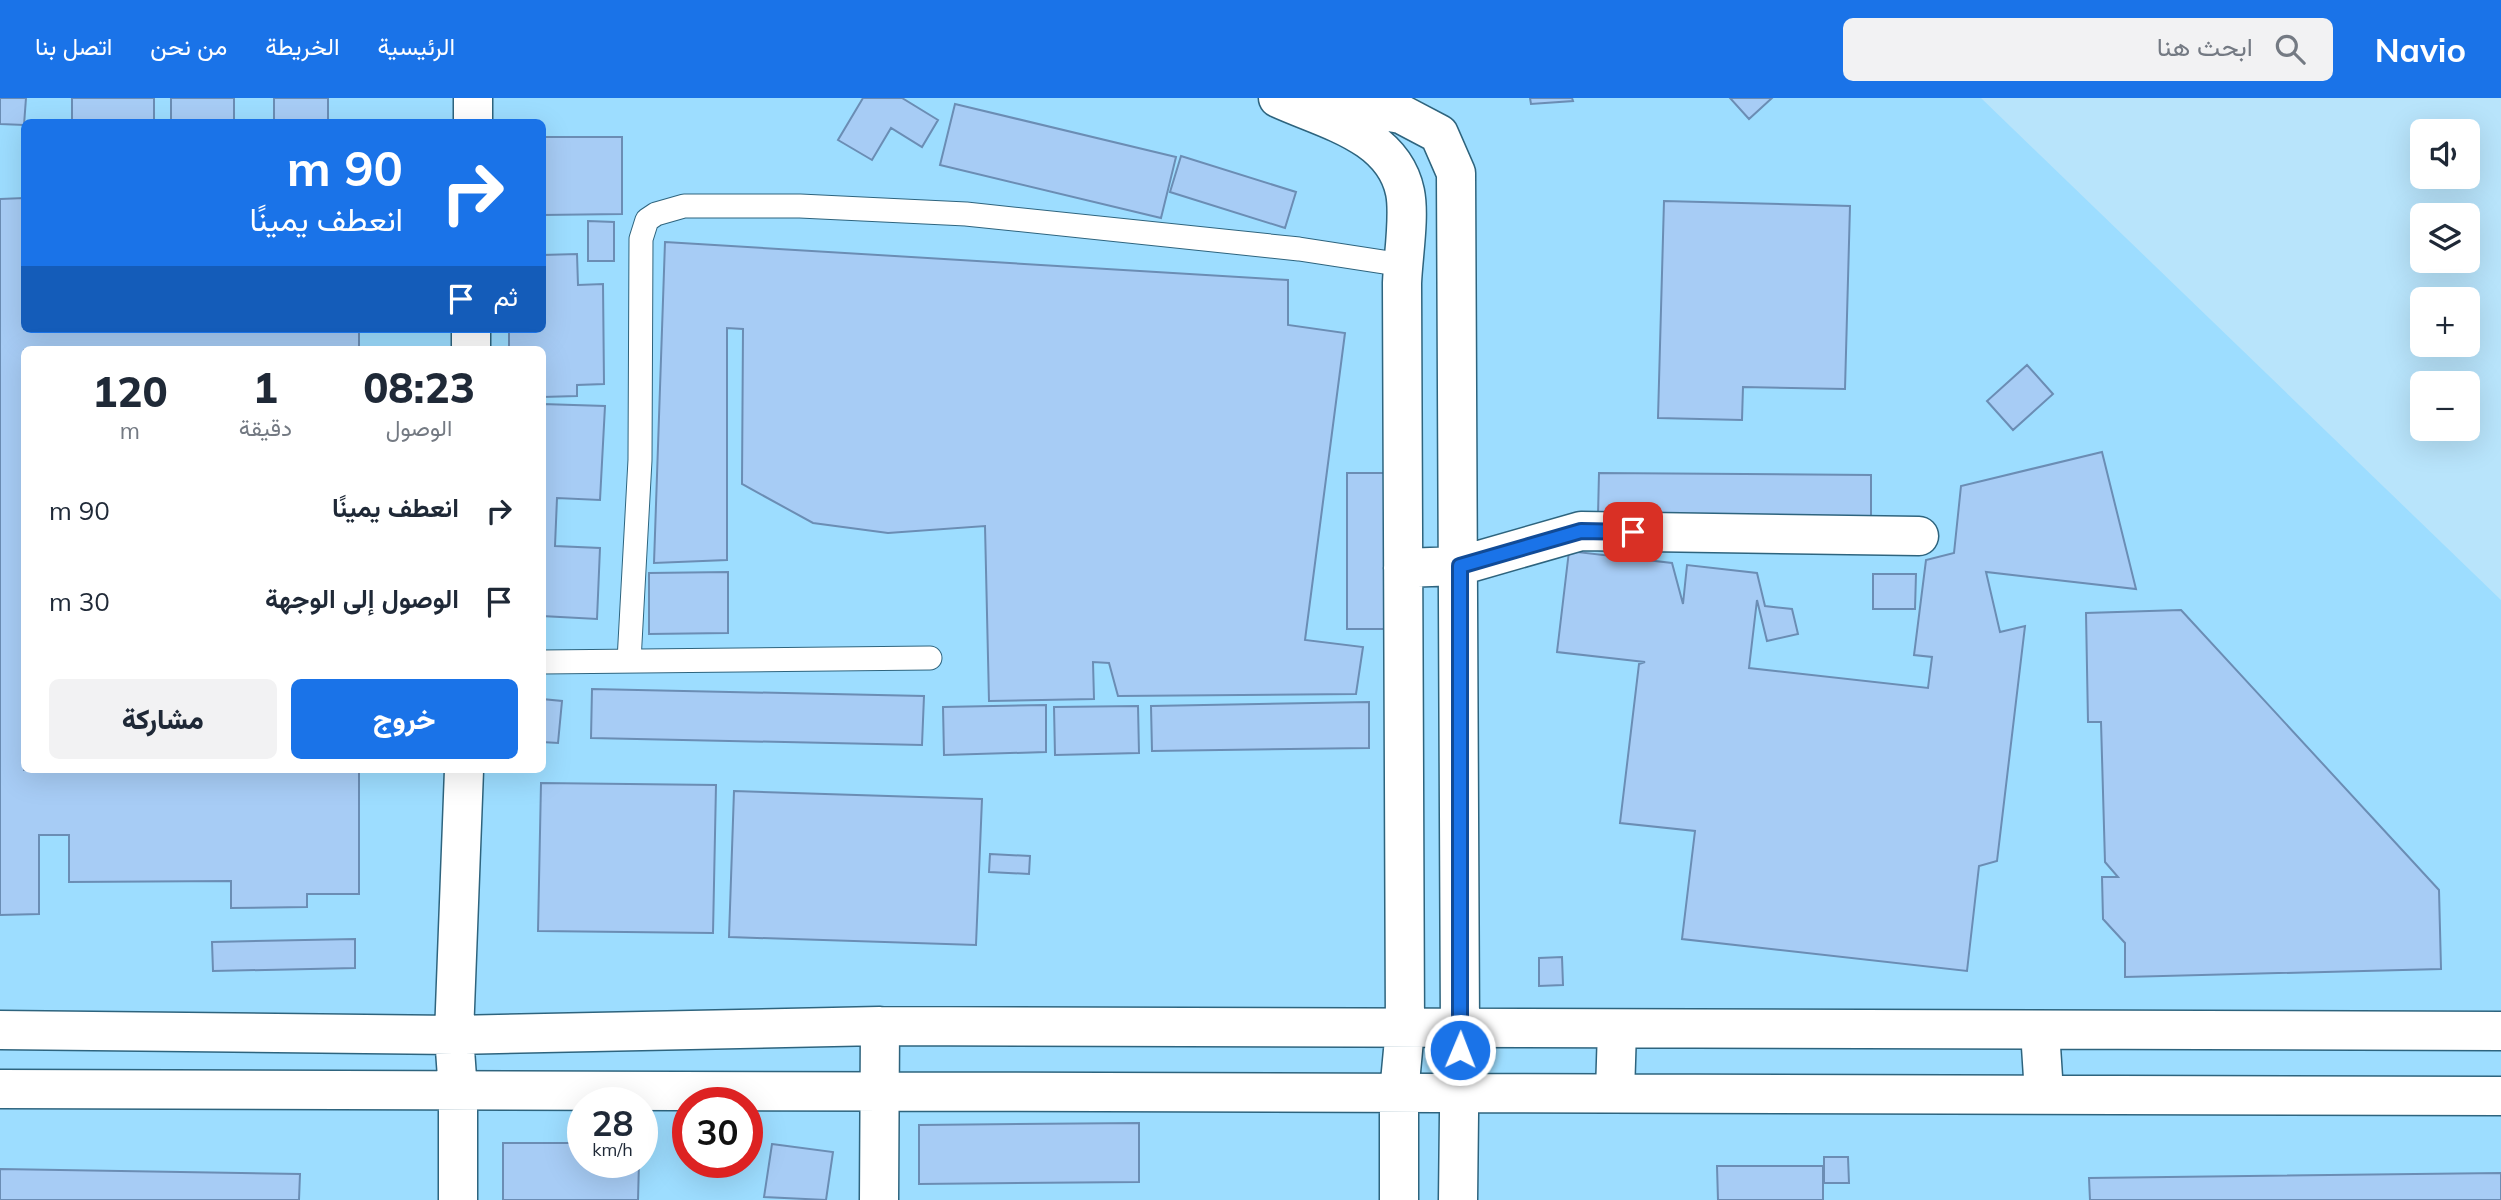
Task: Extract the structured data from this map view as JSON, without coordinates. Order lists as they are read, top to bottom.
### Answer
{
  "page": {
    "header": "Navio",
    "search": "ابحث هنا",
    "nav": [
      "الرئيسية",
      "الخريطة",
      "من نحن",
      "اتصل بنا"
    ],
    "map_buttons": ["+", "−"],
    "turn": ["90 m", "انعطف يمينًا"],
    "then": "ثم",
    "eta": [
      "08:23",
      "الوصول",
      "1",
      "دقيقة",
      "120",
      "m"
    ],
    "list": [
      {
        "name": "انعطف يمينًا",
        "value": "90 m"
      },
      {
        "name": "الوصول إلى الوجهة",
        "value": "30 m"
      }
    ],
    "buttons": ["خروج", "مشاركة"],
    "speed": "28 km/h",
    "limit": "30"
  }
}
